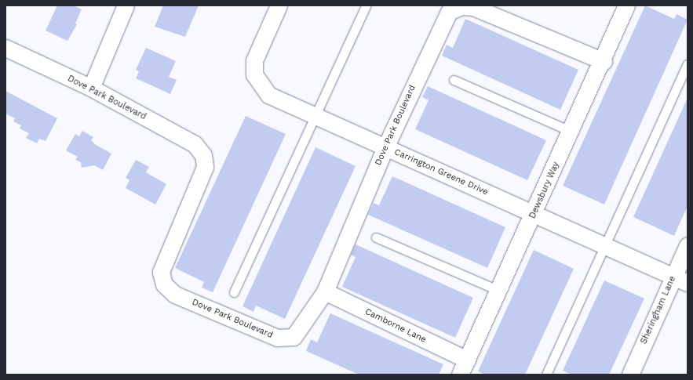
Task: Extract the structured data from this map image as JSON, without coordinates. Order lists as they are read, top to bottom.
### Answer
{
  "streets": {
    "street": [
      "Dove Park Boulevard",
      "Carrington Greene Drive",
      "Dewsbury Way",
      "Sheringham Lane",
      "Camborne Lane"
    ]
  },
  "crossings": [
    ["Dove Park Boulevard", "Carrington Greene Drive"],
    ["Dove Park Boulevard", "Dewsbury Way"],
    ["Dove Park Boulevard", "Camborne Lane"],
    ["Carrington Greene Drive", "Dewsbury Way"],
    ["Carrington Greene Drive", "Sheringham Lane"],
    ["Dewsbury Way", "Camborne Lane"]
  ]
}
